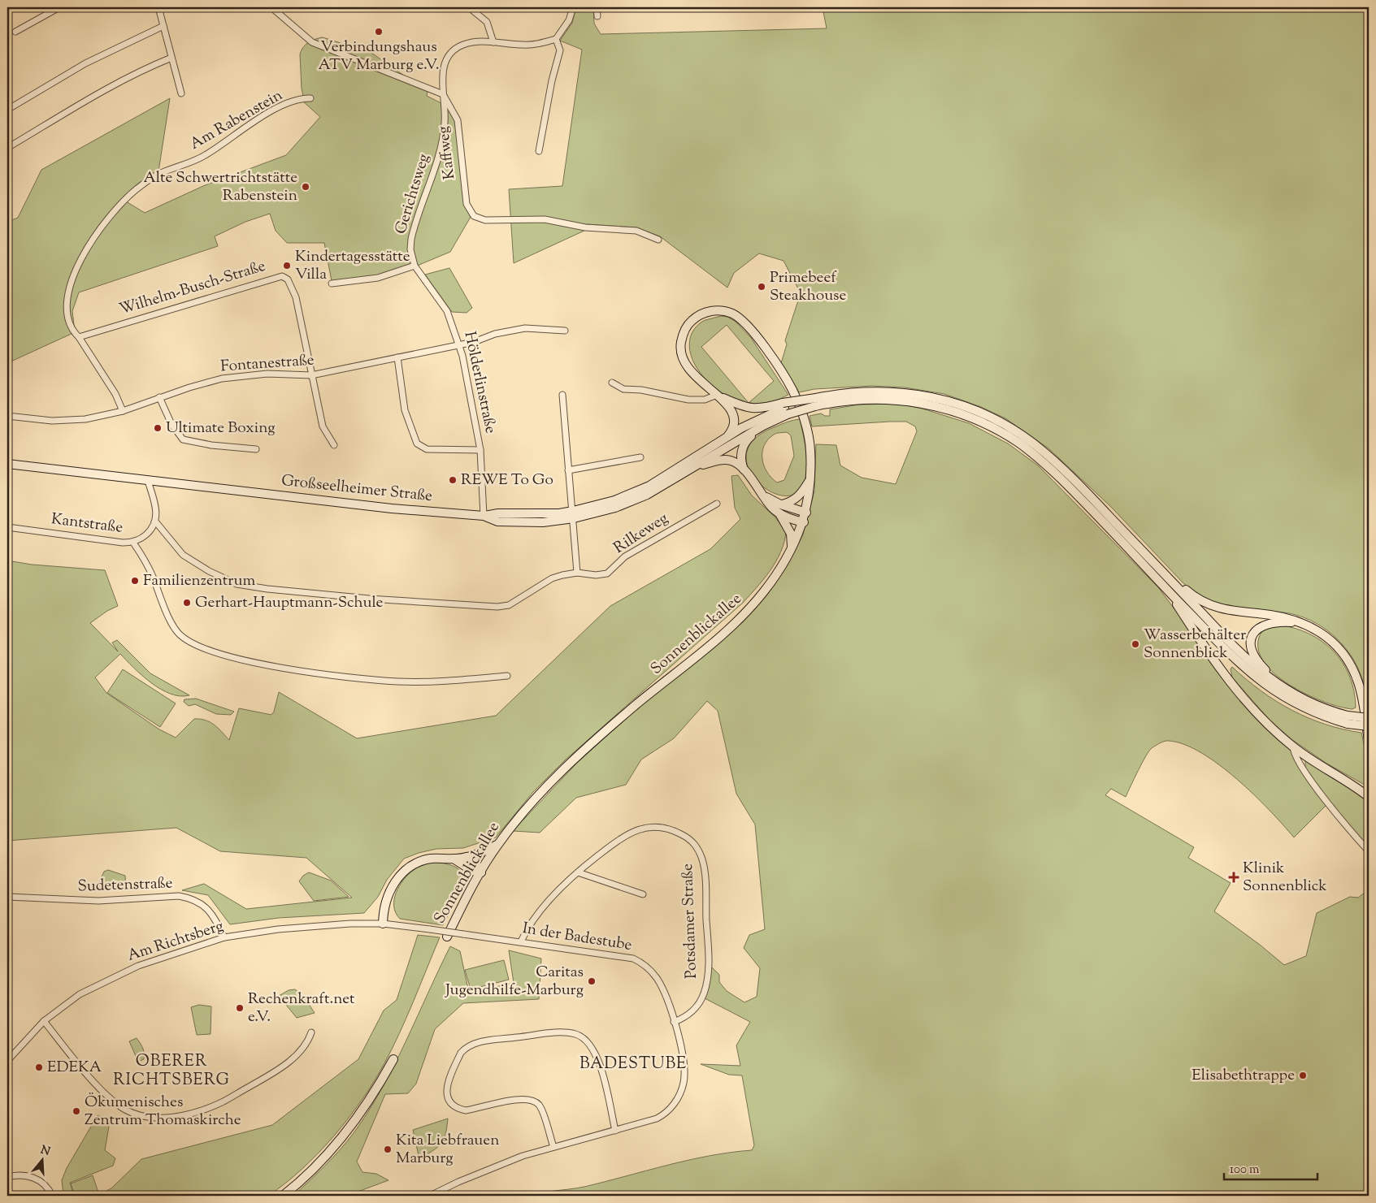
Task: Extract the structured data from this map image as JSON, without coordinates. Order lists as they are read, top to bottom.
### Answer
{
  "streets": {
    "main road": ["Großseelheimer Straße", "Sonnenblickallee"],
    "street": [
      "Am Rabenstein",
      "Kaffweg",
      "Gerichtsweg",
      "Wilhelm-Busch-Straße",
      "Fontanestraße",
      "Hölderlinstraße",
      "Kantstraße",
      "Rilkeweg",
      "Sudetenstraße",
      "Potsdamer Straße",
      "In der Badestube",
      "Am Richtsberg"
    ]
  },
  "crossings": [
    ["Am Rabenstein", "Wilhelm-Busch-Straße"],
    ["Am Rabenstein", "Fontanestraße"],
    ["Kaffweg", "Gerichtsweg"],
    ["Gerichtsweg", "Hölderlinstraße"],
    ["Wilhelm-Busch-Straße", "Fontanestraße"],
    ["Fontanestraße", "Hölderlinstraße"],
    ["Hölderlinstraße", "Großseelheimer Straße"],
    ["Kantstraße", "Rilkeweg"],
    ["Sudetenstraße", "Am Richtsberg"],
    ["Potsdamer Straße", "In der Badestube"],
    ["In der Badestube", "Am Richtsberg"]
  ],
  "districts": ["OBERER RICHTSBERG", "BADESTUBE"],
  "places": {
    "other": [
      "Verbindungshaus ATV Marburg e.V.",
      "Alte Schwertrichtstätte Rabenstein",
      "Kindertagesstätte Villa",
      "Primebeef Steakhouse",
      "Ultimate Boxing",
      "REWE To Go",
      "Familienzentrum",
      "Gerhart-Hauptmann-Schule",
      "Wasserbehälter Sonnenblick",
      "Caritas Jugendhilfe-Marburg",
      "Rechenkraft.net e.V.",
      "EDEKA",
      "Elisabethtrappe",
      "Ökumenisches Zentrum Thomaskirche",
      "Kita Liebfrauen Marburg"
    ],
    "health": ["Klinik Sonnenblick"]
  },
  "scale_bar": "100 m",
  "north": "top"
}
